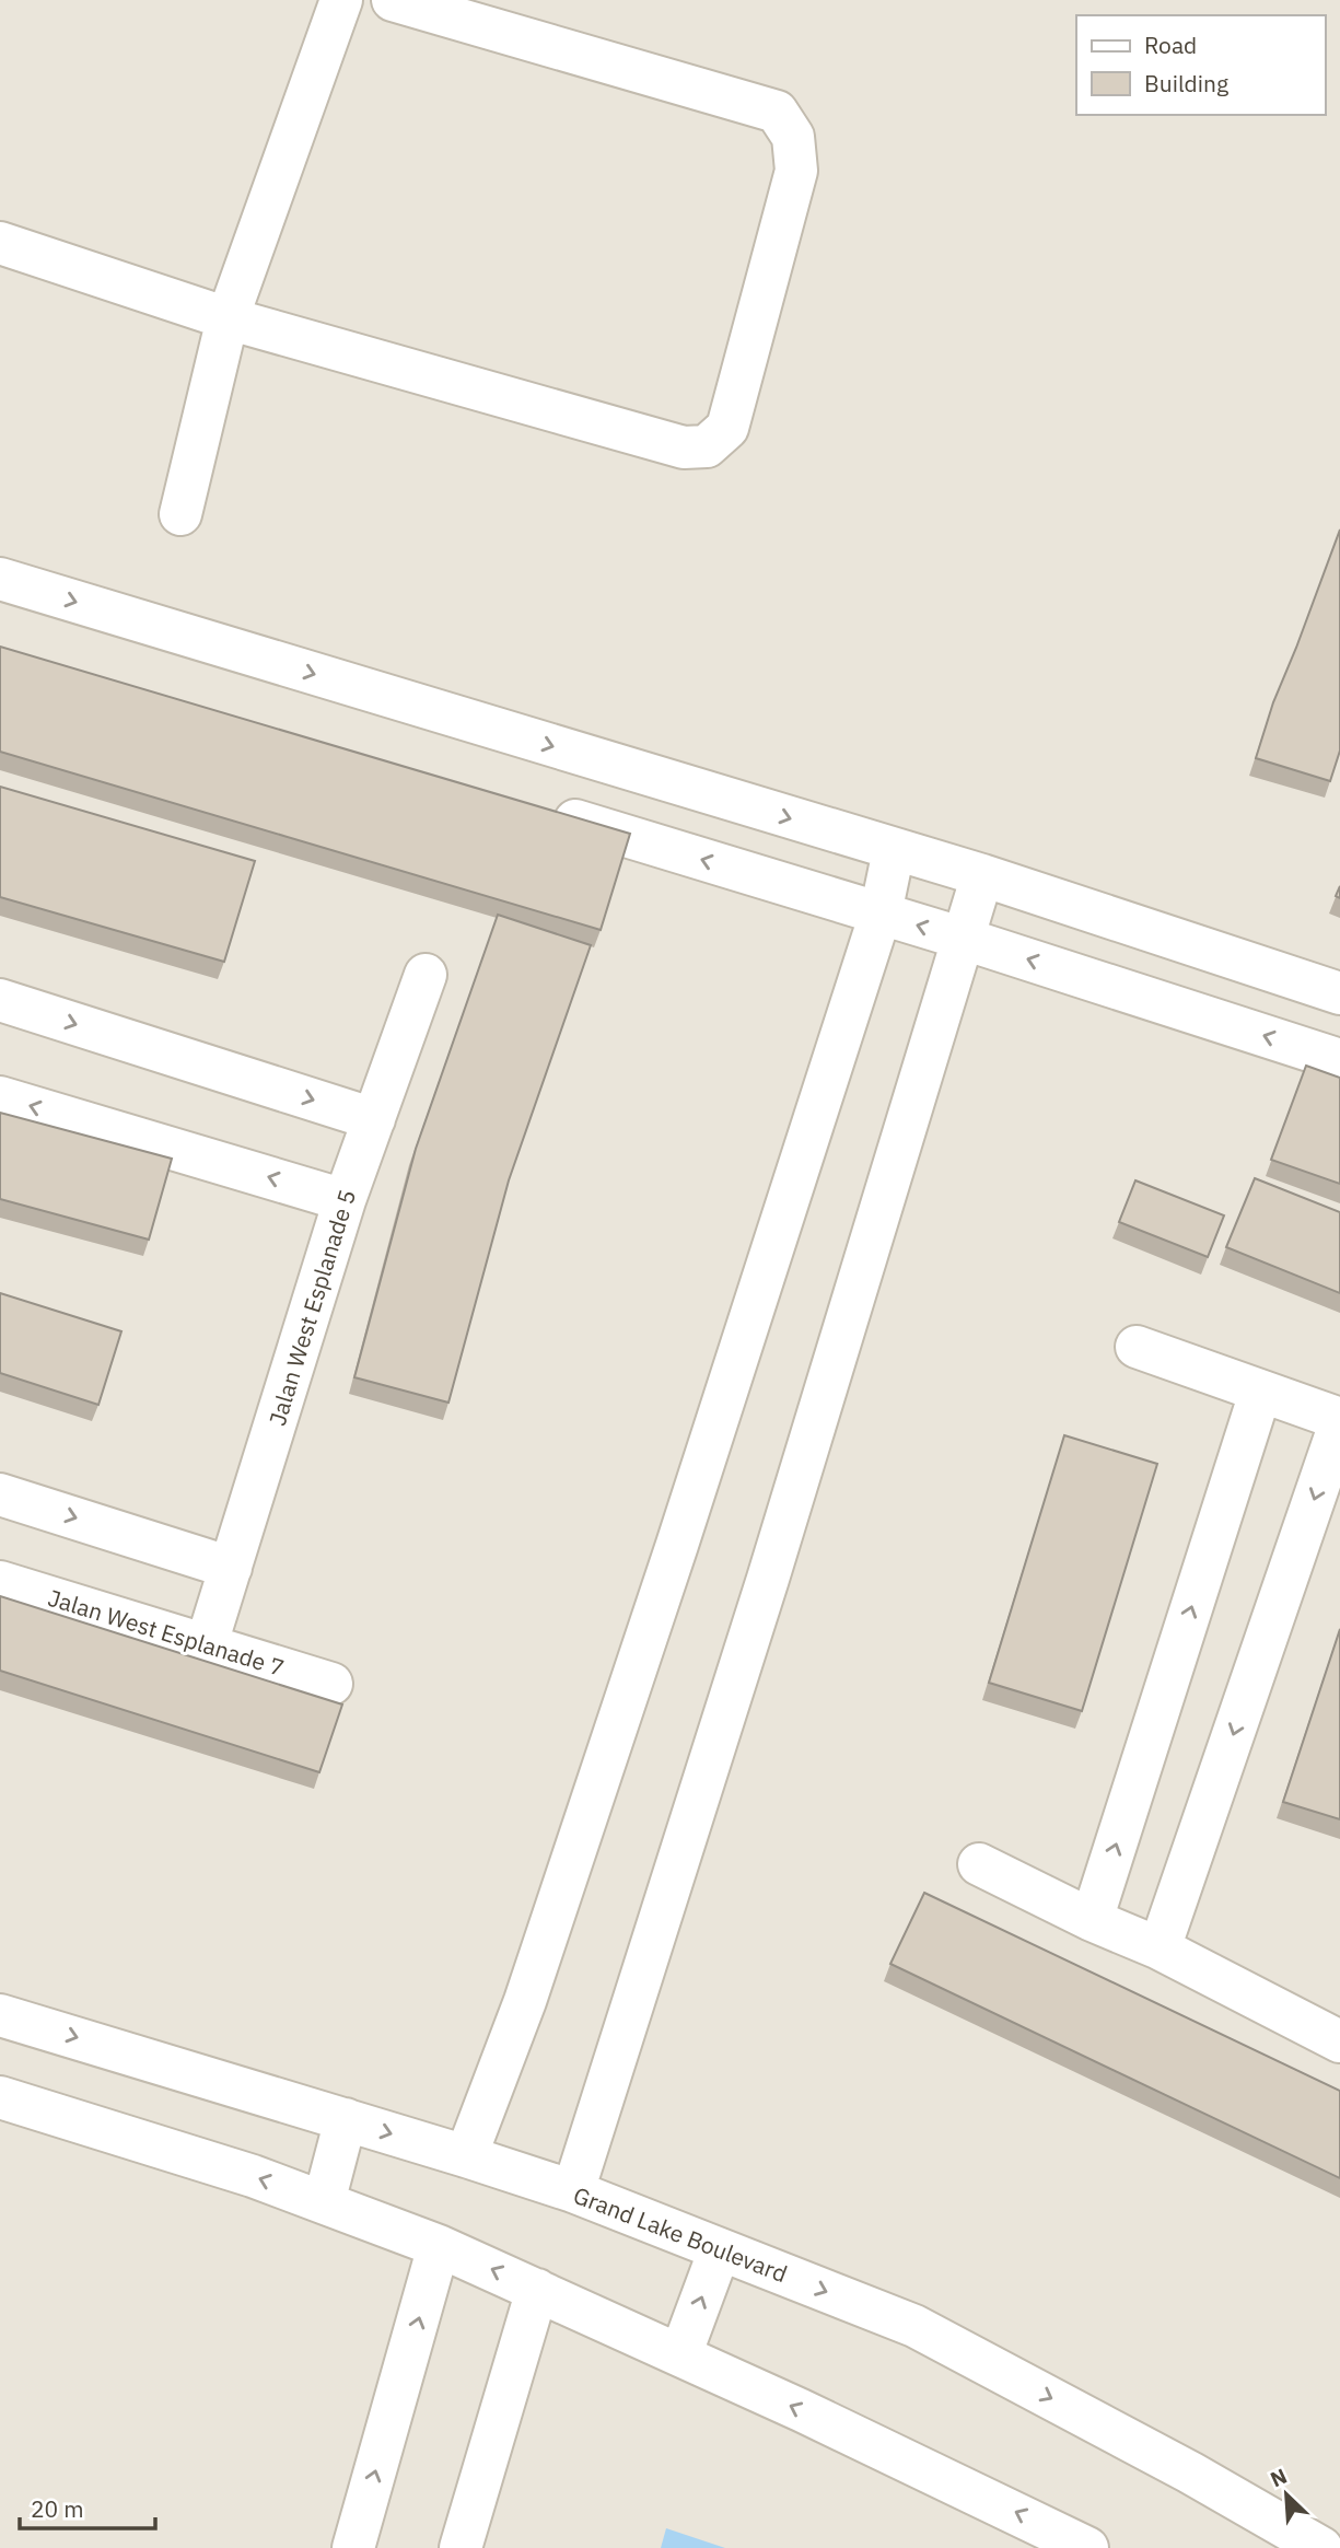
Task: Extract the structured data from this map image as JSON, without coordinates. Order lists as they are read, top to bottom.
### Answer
{
  "streets": {
    "street": ["Jalan West Esplanade 5", "Jalan West Esplanade 7", "Grand Lake Boulevard"]
  },
  "crossings": [
    ["Jalan West Esplanade 5", "Jalan West Esplanade 7"]
  ],
  "legend": ["Road", "Building"],
  "scale_bar": "20 m",
  "north": "top left"
}
